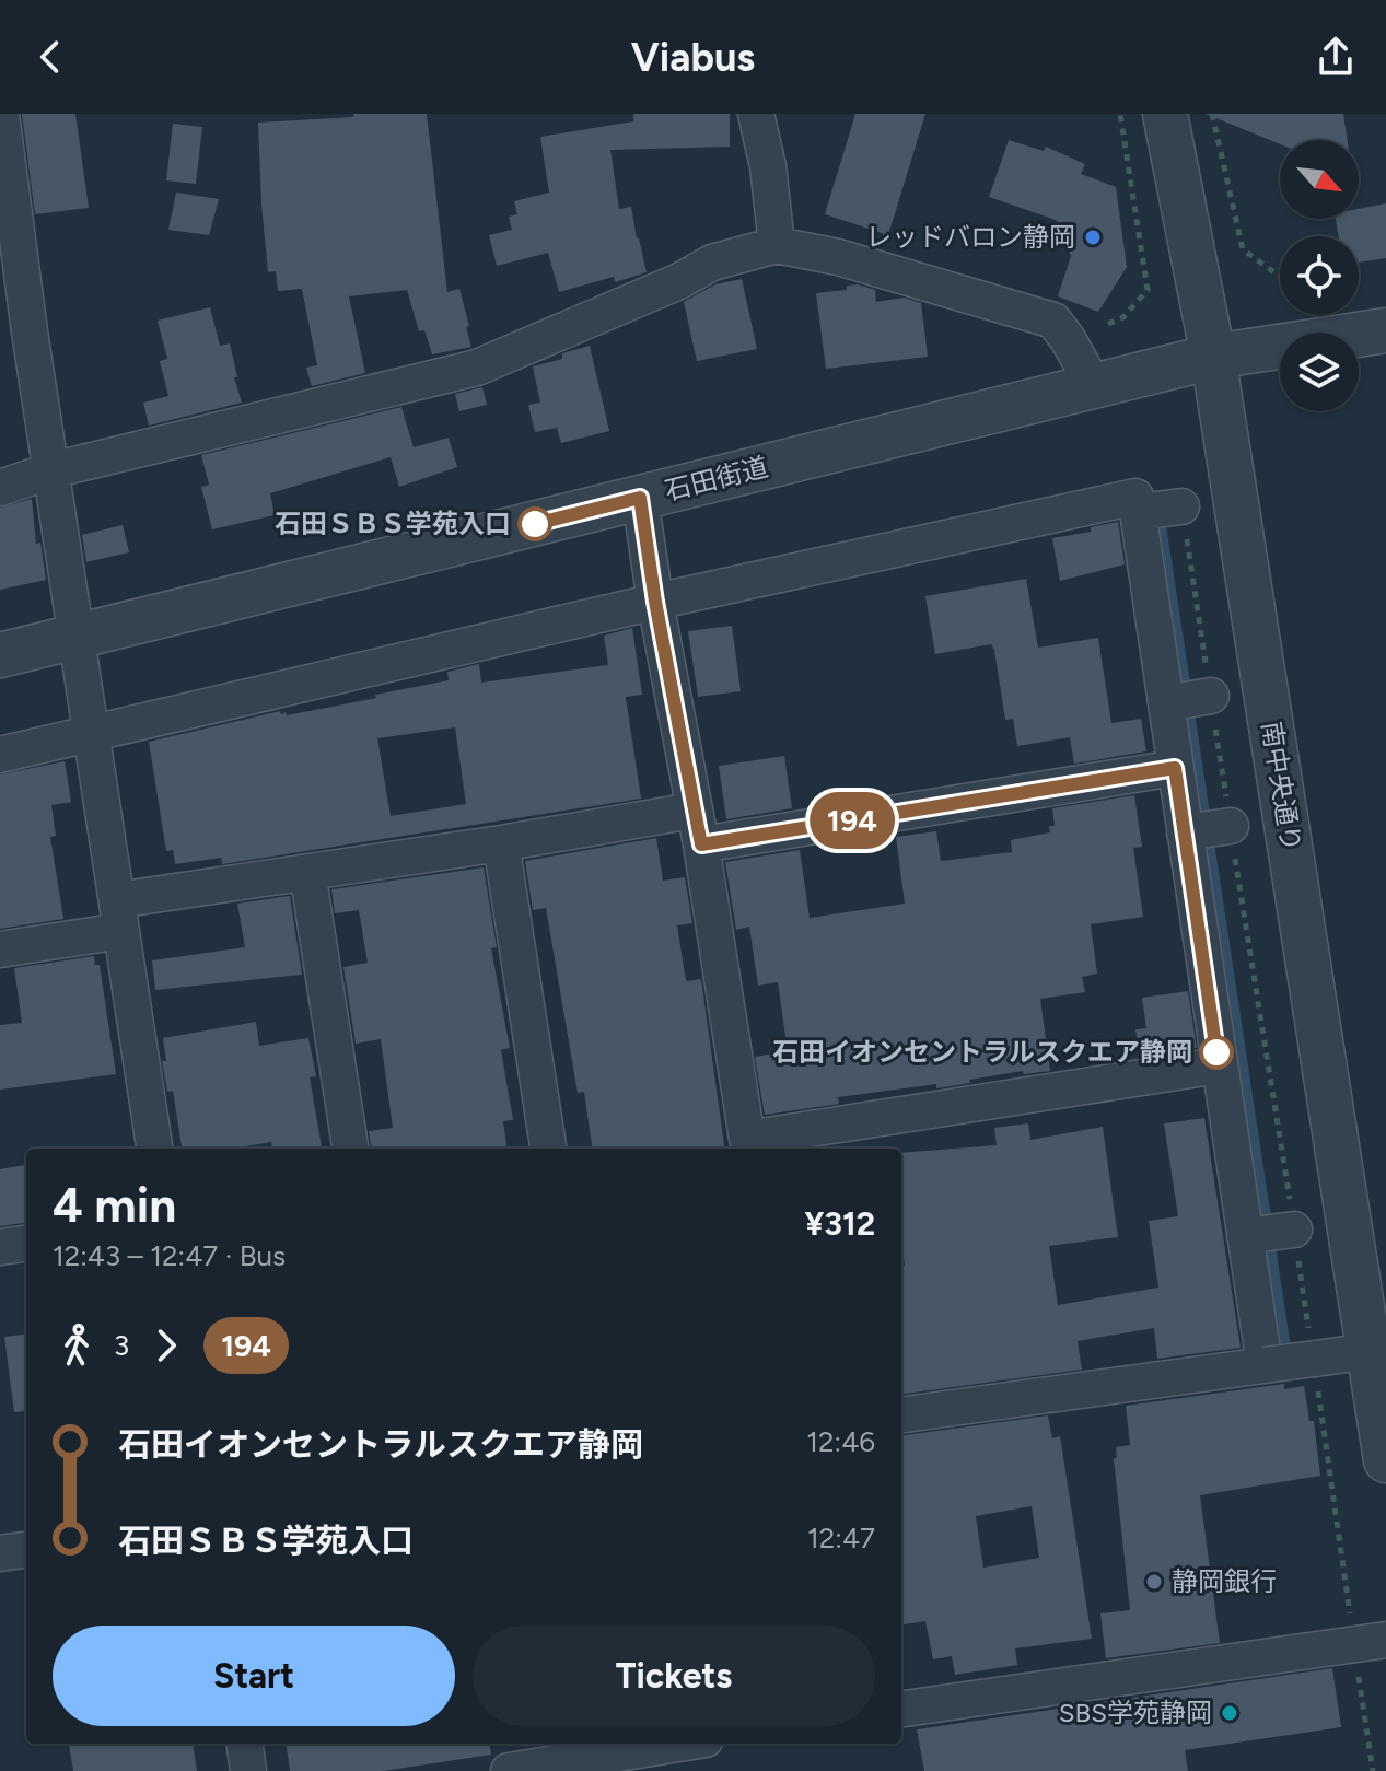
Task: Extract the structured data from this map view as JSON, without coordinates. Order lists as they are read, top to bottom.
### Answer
{
  "streets": {
    "street": ["石田街道", "南中央通り"]
  },
  "crossings": [
    ["石田街道", "南中央通り"]
  ],
  "places": [
    "レッドバロン静岡",
    "石田ＳＢＳ学苑入口",
    "石田イオンセントラルスクエア静岡",
    "静岡銀行",
    "SBS学苑静岡"
  ],
  "lines": ["bus line 194"],
  "north": "bottom right",
  "page": {
    "header": "Viabus",
    "on_map": "194",
    "heading": ["4 min", "12:43 – 12:47 · Bus", "¥312"],
    "legs": ["3", "194"],
    "list": [
      {
        "name": "石田イオンセントラルスクエア静岡",
        "value": "12:46"
      },
      {
        "name": "石田ＳＢＳ学苑入口",
        "value": "12:47"
      }
    ],
    "buttons": ["Start", "Tickets"]
  }
}
